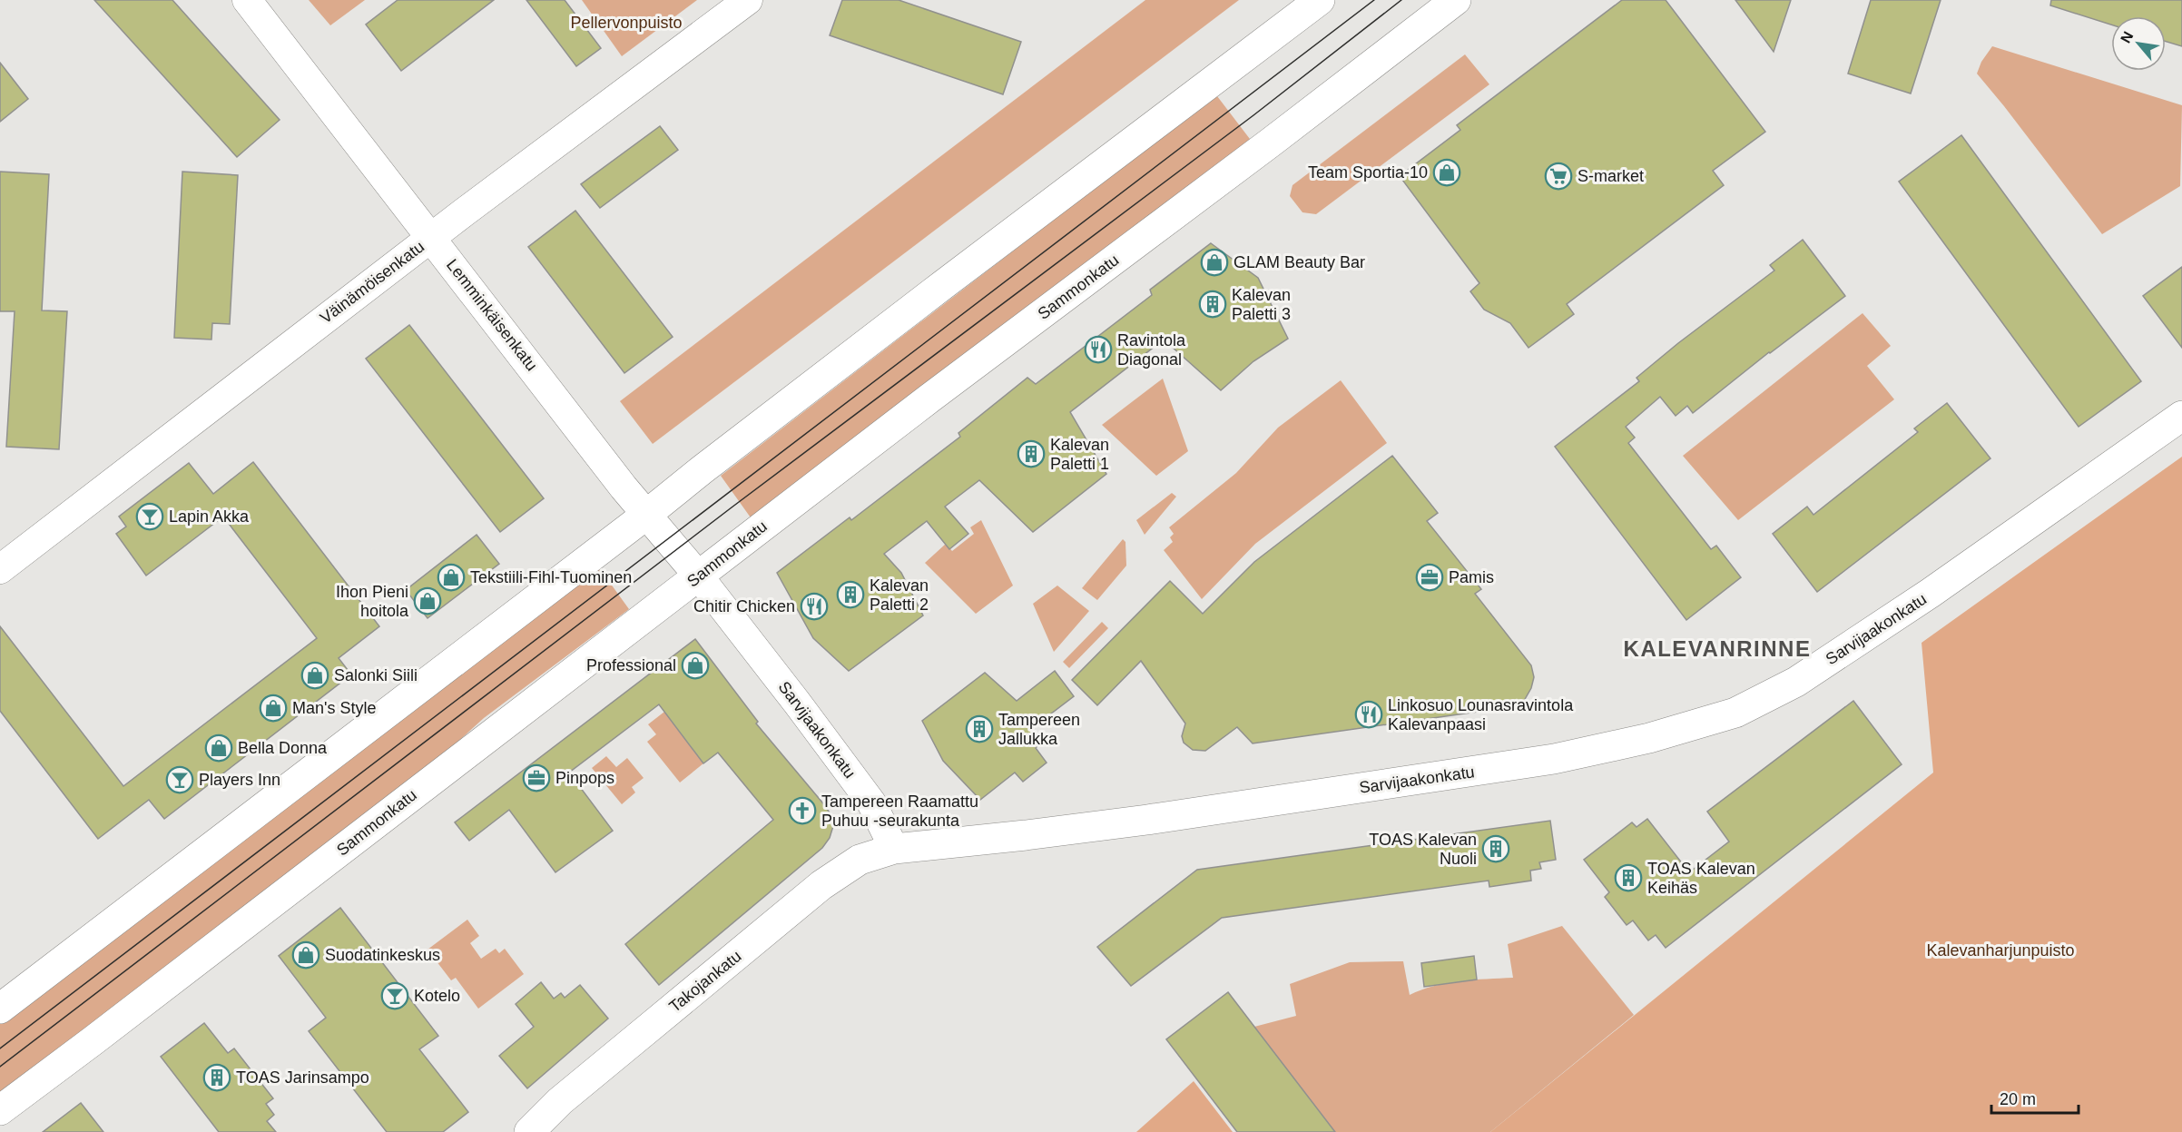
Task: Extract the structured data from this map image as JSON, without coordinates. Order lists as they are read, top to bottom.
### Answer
{
  "streets": {
    "main road": ["Sammonkatu", "Sarvijaakonkatu", "Takojankatu"],
    "street": ["Väinämöisenkatu", "Lemminkäisenkatu"]
  },
  "crossings": [
    ["Väinämöisenkatu", "Lemminkäisenkatu"],
    ["Sammonkatu", "Lemminkäisenkatu"],
    ["Sammonkatu", "Sarvijaakonkatu"],
    ["Lemminkäisenkatu", "Sarvijaakonkatu"],
    ["Sarvijaakonkatu", "Takojankatu"]
  ],
  "districts": ["KALEVANRINNE"],
  "parks": ["Pellervonpuisto", "Kalevanharjunpuisto"],
  "places": {
    "shop": [
      "Team Sportia-10",
      "GLAM Beauty Bar",
      "Tekstiili-Fihl-Tuominen",
      "Ihon Pieni hoitola",
      "Professional",
      "Salonki Siili",
      "Man's Style",
      "Bella Donna",
      "Suodatinkeskus"
    ],
    "supermarket": ["S-market"],
    "building": [
      "Kalevan Paletti 3",
      "Kalevan Paletti 1",
      "Kalevan Paletti 2",
      "Tampereen Jallukka",
      "TOAS Kalevan Nuoli",
      "TOAS Kalevan Keihäs",
      "TOAS Jarinsampo"
    ],
    "restaurant": ["Ravintola Diagonal", "Chitir Chicken", "Linkosuo Lounasravintola Kalevanpaasi"],
    "bar": ["Lapin Akka", "Players Inn", "Kotelo"],
    "office": ["Pamis", "Pinpops"],
    "church": ["Tampereen Raamattu Puhuu -seurakunta"]
  },
  "scale_bar": "20 m",
  "north": "top left"
}
